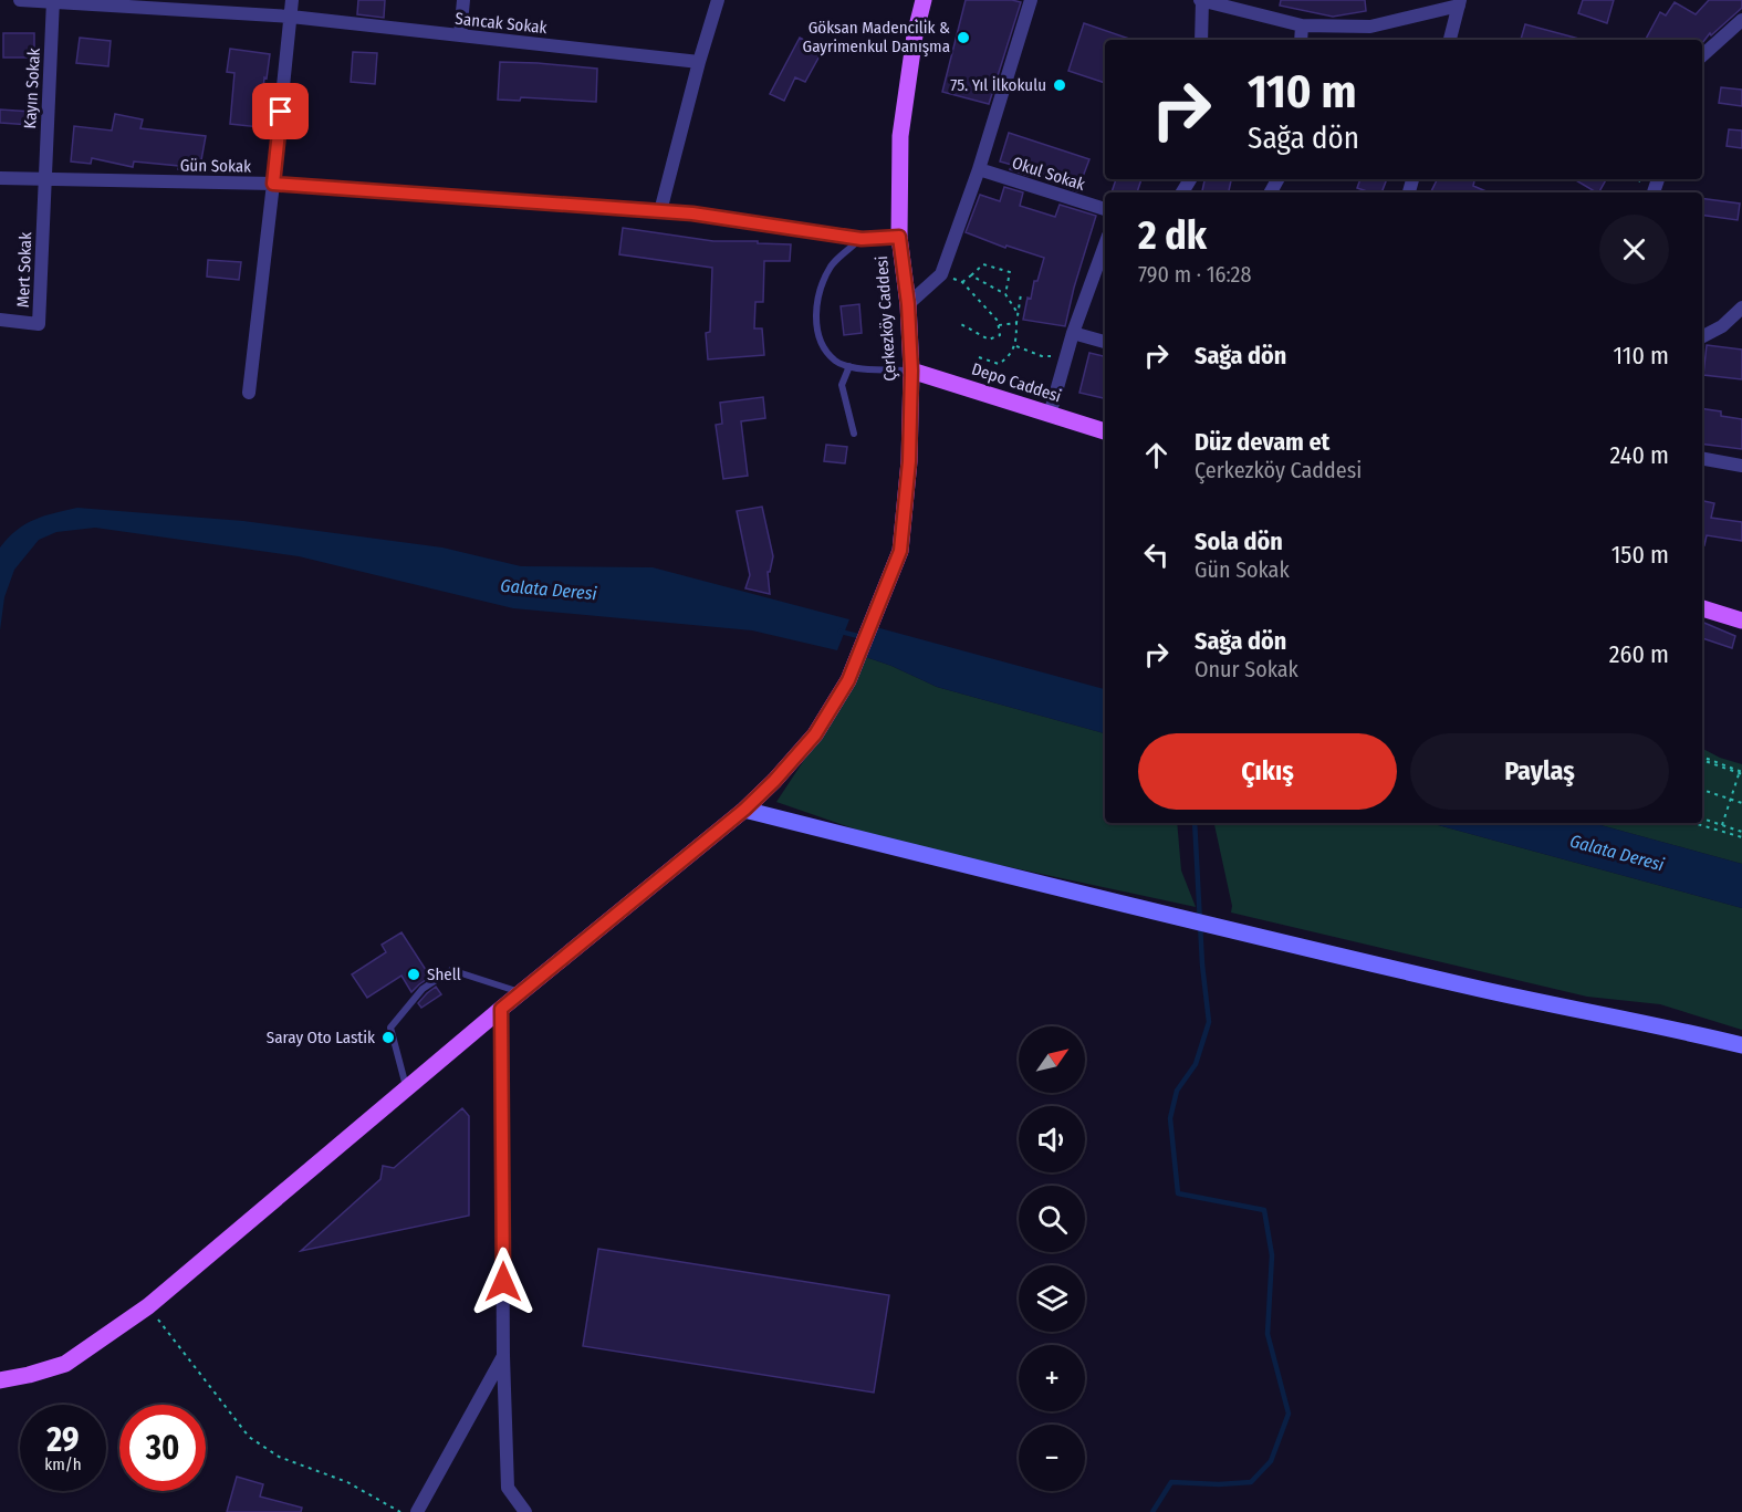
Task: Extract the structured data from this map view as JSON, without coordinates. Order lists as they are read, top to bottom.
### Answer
{
  "streets": {
    "main road": ["Çerkezköy Caddesi", "Depo Caddesi"],
    "street": [
      "Sancak Sokak",
      "Kayın Sokak",
      "Gün Sokak",
      "Okul Sokak",
      "Mert Sokak"
    ]
  },
  "crossings": [
    ["Sancak Sokak", "Kayın Sokak"],
    ["Kayın Sokak", "Gün Sokak"],
    ["Kayın Sokak", "Mert Sokak"],
    ["Gün Sokak", "Mert Sokak"],
    ["Gün Sokak", "Çerkezköy Caddesi"],
    ["Çerkezköy Caddesi", "Depo Caddesi"]
  ],
  "water": ["Galata Deresi"],
  "places": [
    "Göksan Madencilik & Gayrimenkul Danışma",
    "75. Yıl İlkokulu",
    "Shell",
    "Saray Oto Lastik"
  ],
  "north": "top right",
  "page": {
    "turn": ["110 m", "Sağa dön"],
    "heading": ["2 dk", "790 m · 16:28"],
    "list": [
      {
        "name": "Sağa dön",
        "value": "110 m"
      },
      {
        "name": "Düz devam et",
        "note": "Çerkezköy Caddesi",
        "value": "240 m"
      },
      {
        "name": "Sola dön",
        "note": "Gün Sokak",
        "value": "150 m"
      },
      {
        "name": "Sağa dön",
        "note": "Onur Sokak",
        "value": "260 m"
      }
    ],
    "buttons": ["Çıkış", "Paylaş"],
    "map_buttons": ["+", "−"],
    "speed": "29 km/h",
    "limit": "30"
  }
}
